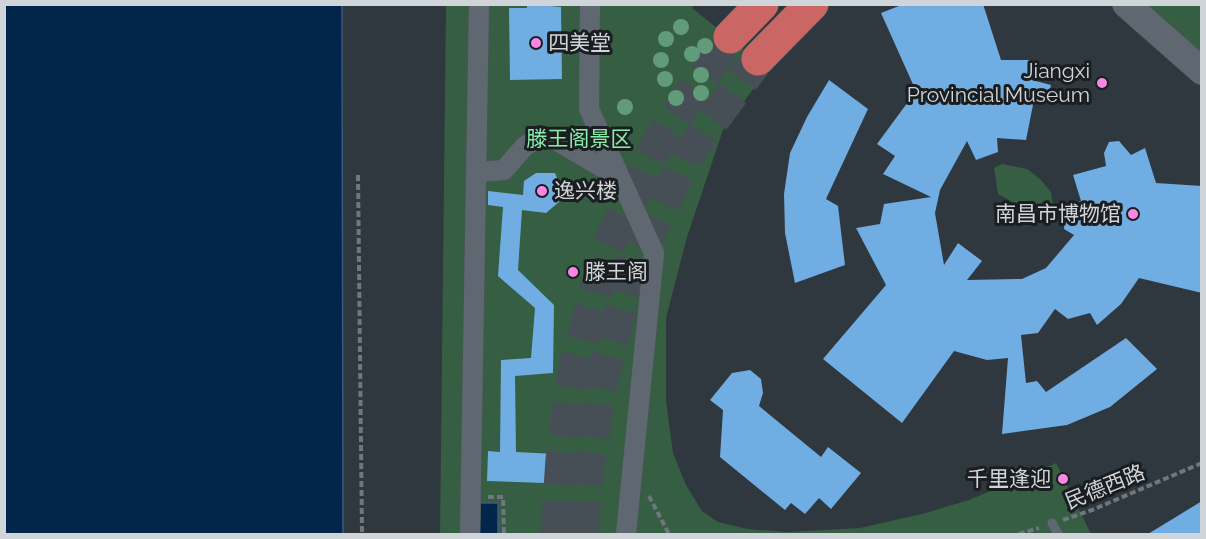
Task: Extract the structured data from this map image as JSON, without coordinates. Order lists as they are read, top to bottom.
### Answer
{
  "streets": {
    "path": ["民德西路"]
  },
  "parks": ["滕王阁景区"],
  "places": [
    "四美堂",
    "Jiangxi Provincial Museum",
    "逸兴楼",
    "南昌市博物馆",
    "滕王阁",
    "千里逢迎"
  ]
}
